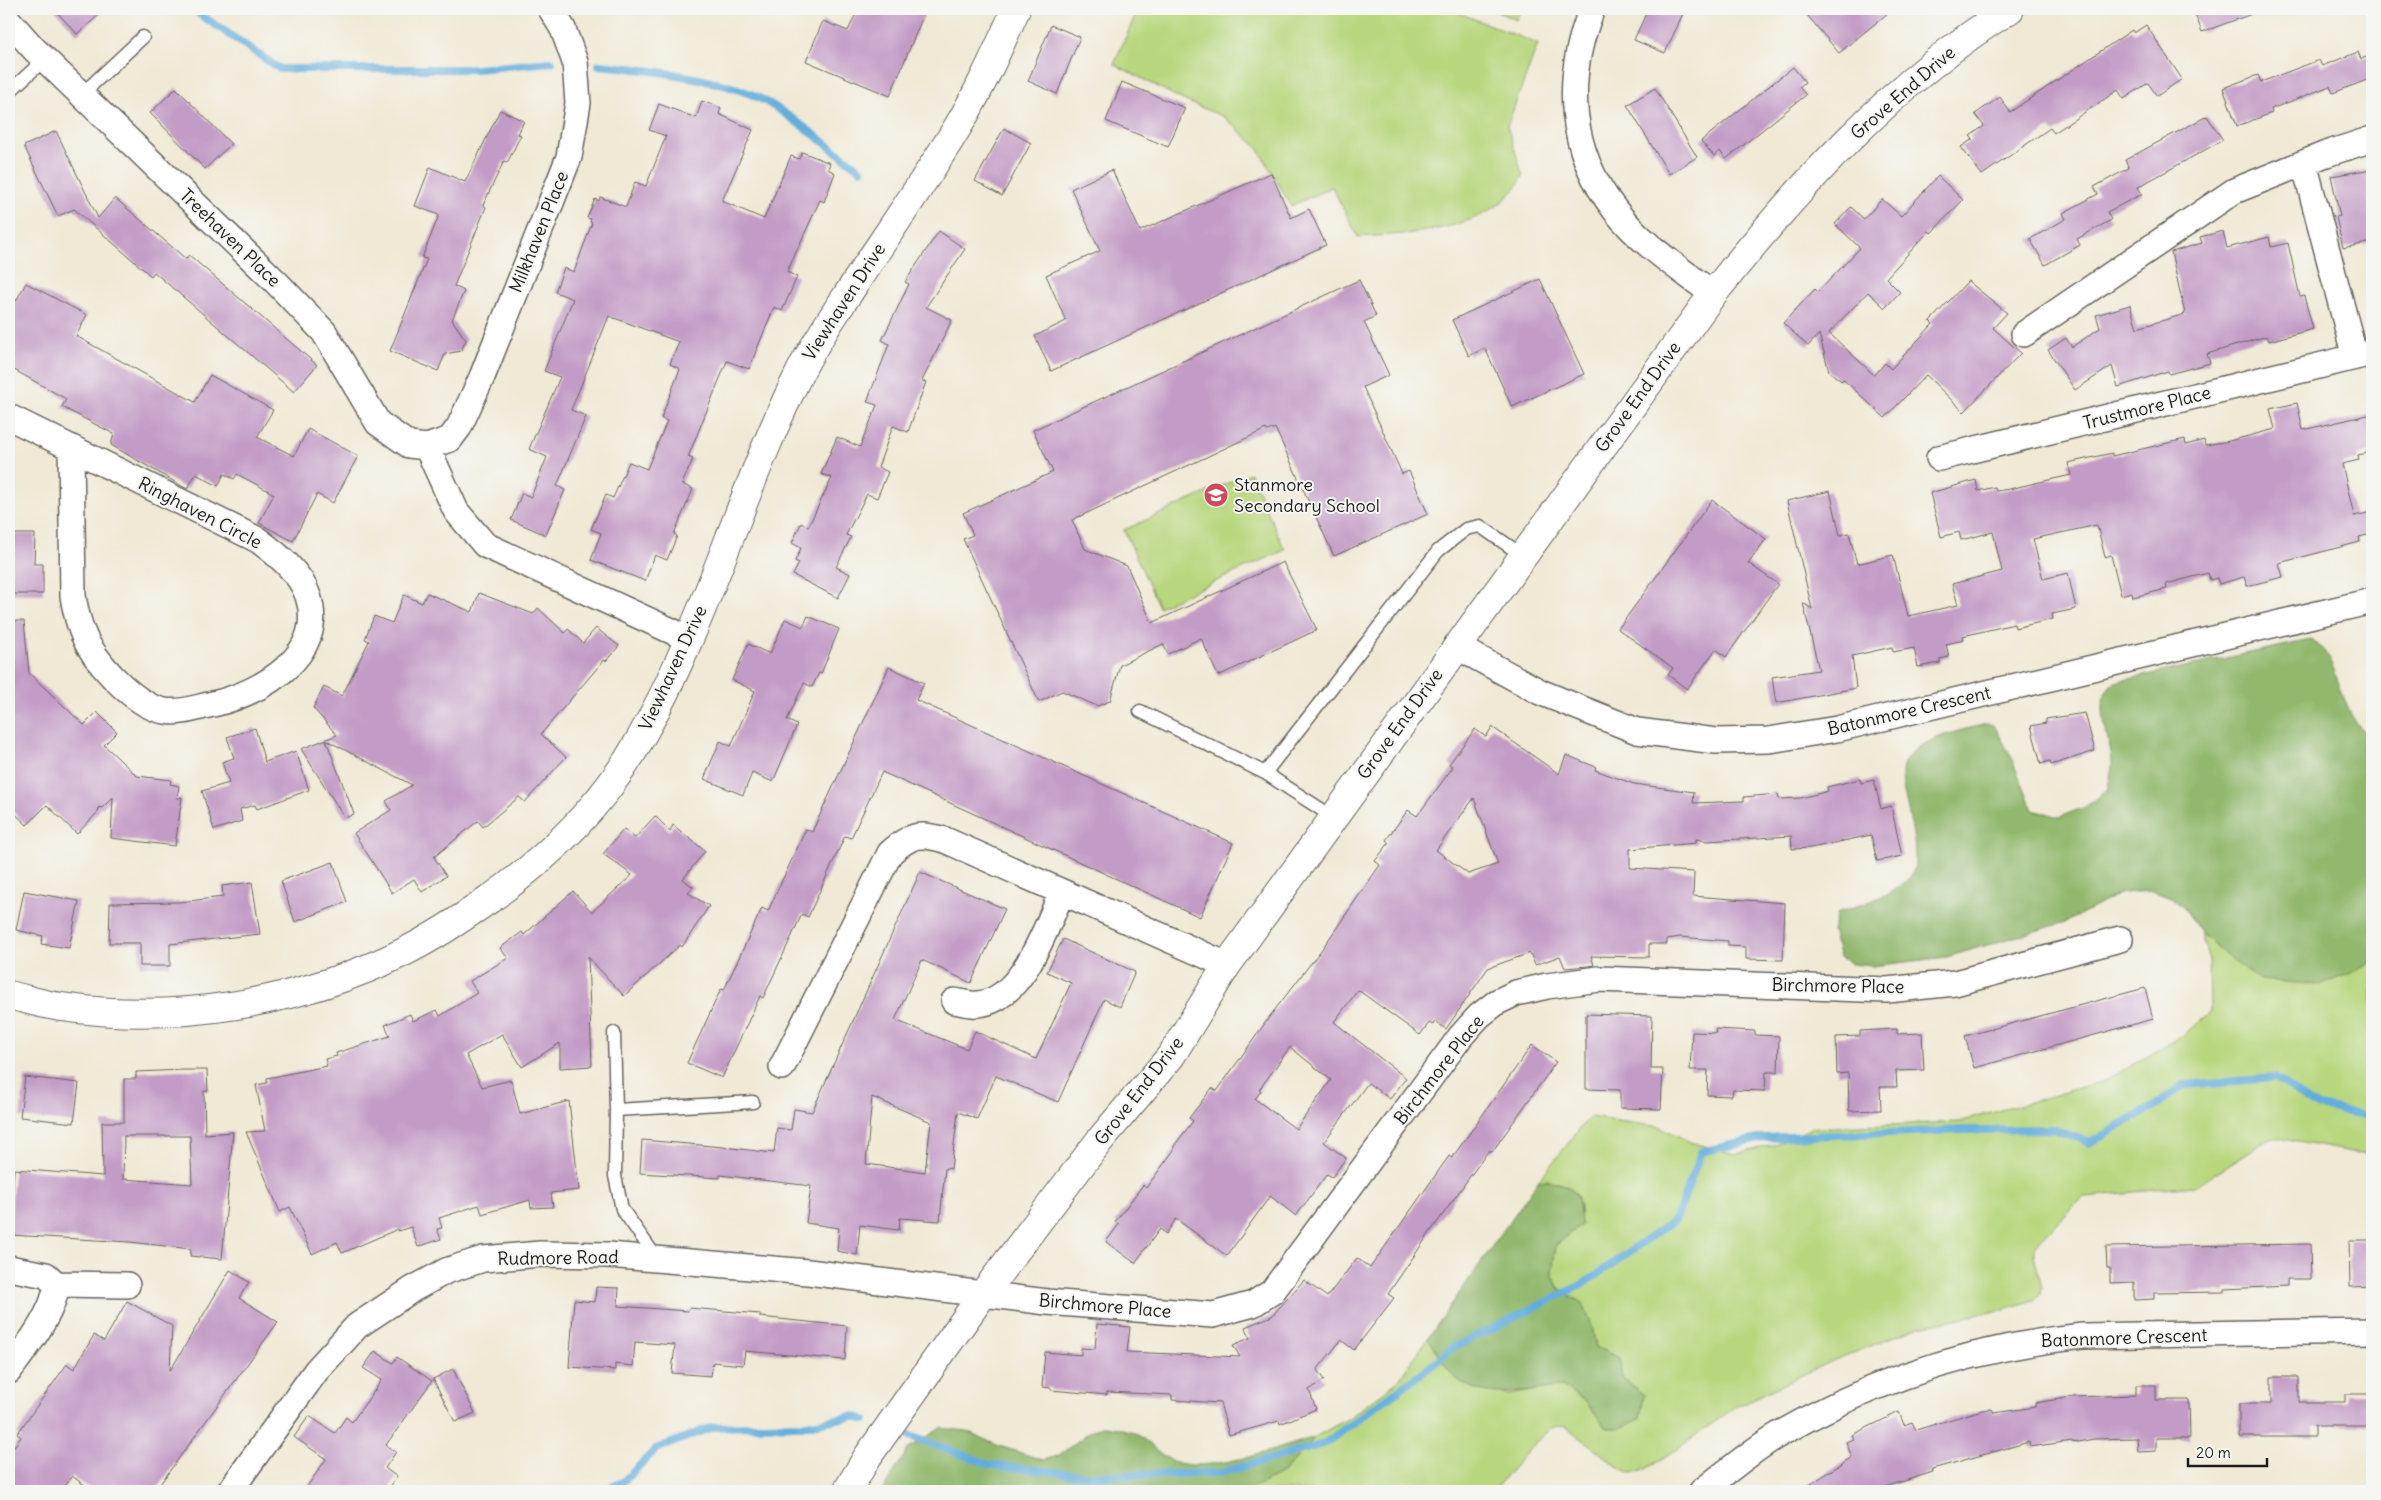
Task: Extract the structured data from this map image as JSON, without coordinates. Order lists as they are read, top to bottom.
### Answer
{
  "streets": {
    "street": [
      "Grove End Drive",
      "Milkhaven Place",
      "Treehaven Place",
      "Viewhaven Drive",
      "Trustmore Place",
      "Ringhaven Circle",
      "Batonmore Crescent",
      "Birchmore Place",
      "Rudmore Road"
    ]
  },
  "crossings": [
    ["Grove End Drive", "Batonmore Crescent"],
    ["Grove End Drive", "Birchmore Place"],
    ["Grove End Drive", "Rudmore Road"],
    ["Milkhaven Place", "Treehaven Place"],
    ["Birchmore Place", "Rudmore Road"]
  ],
  "places": {
    "school or university": ["Stanmore Secondary School"]
  },
  "scale_bar": "20 m"
}
